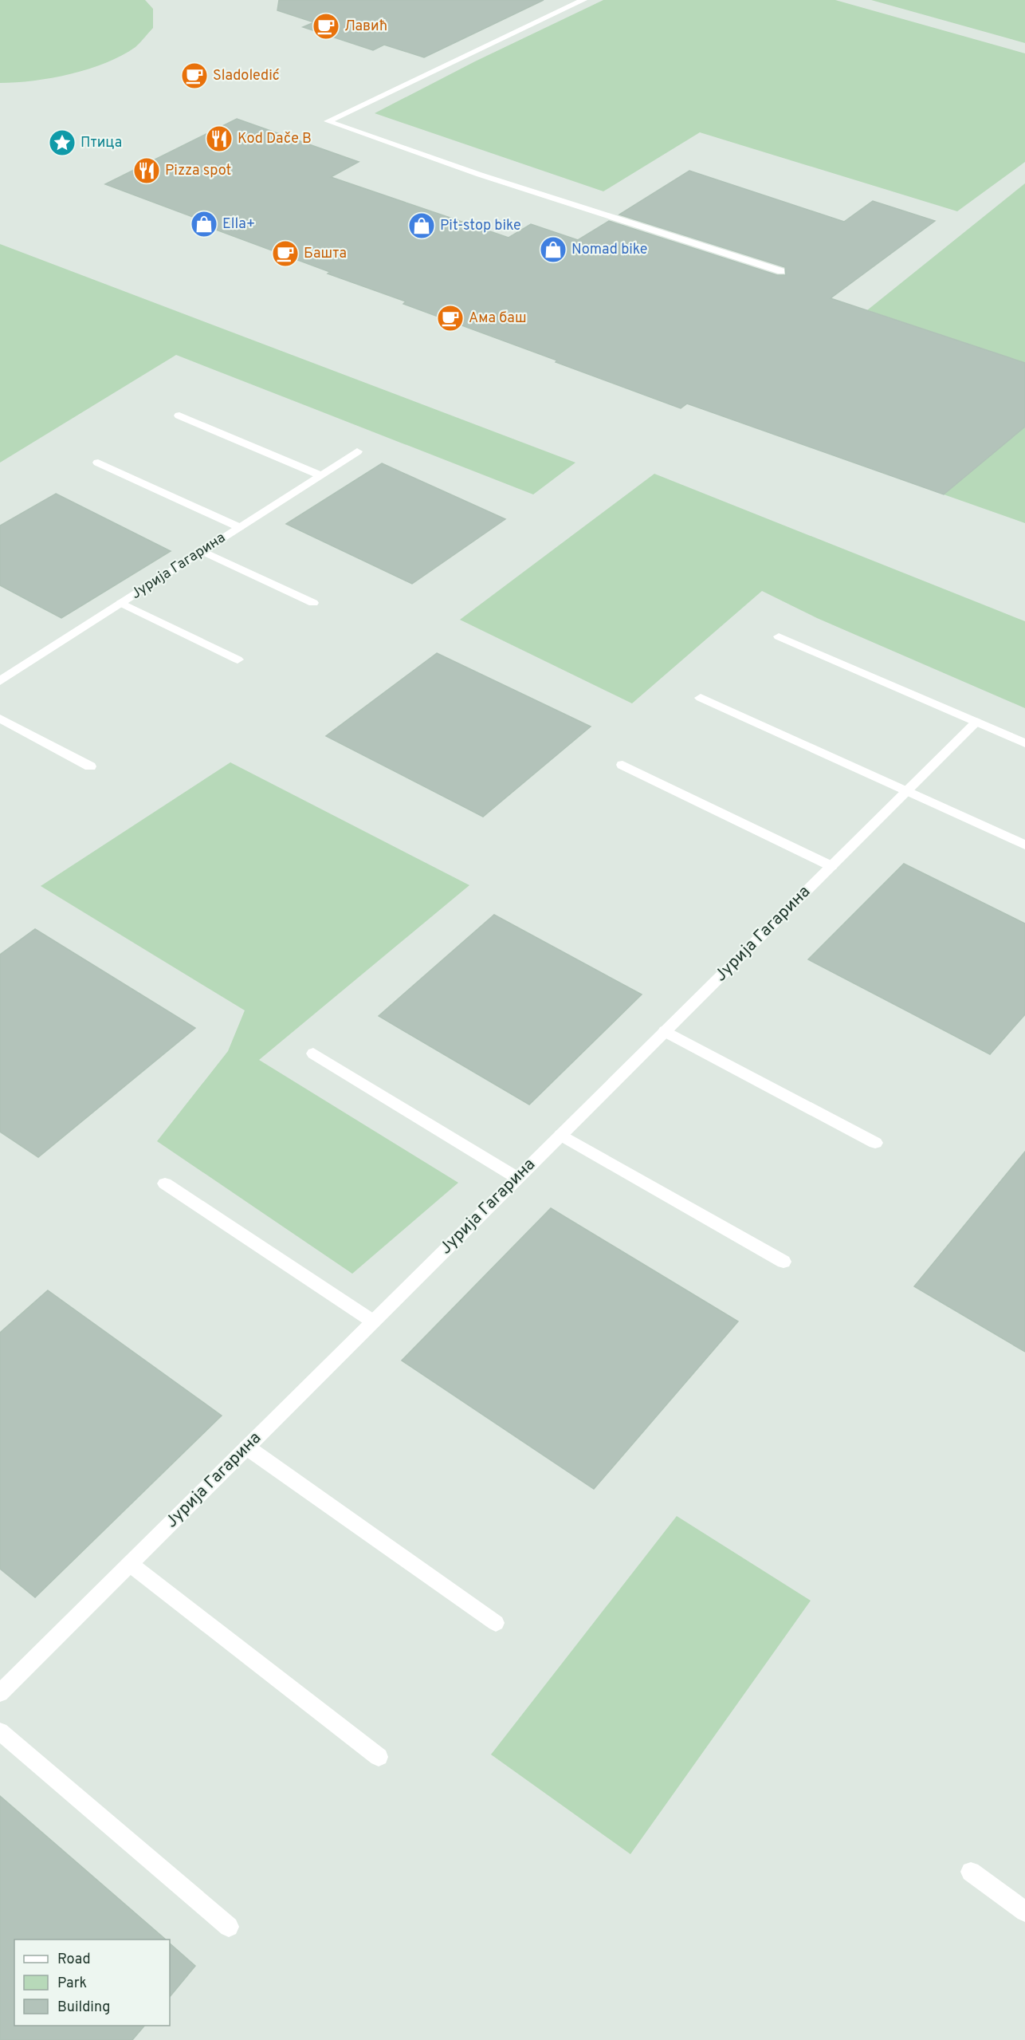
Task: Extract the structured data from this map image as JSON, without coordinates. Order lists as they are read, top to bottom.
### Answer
{
  "streets": {
    "street": ["Јурија Гагарина"]
  },
  "places": {
    "cafe": [
      "Лавић",
      "Sladoledić",
      "Башта",
      "Ама баш"
    ],
    "restaurant": ["Kod Dače B", "Pizza spot"],
    "place": ["Птица"],
    "shop": ["Ella+", "Pit-stop bike", "Nomad bike"]
  },
  "legend": ["Road", "Park", "Building"]
}
